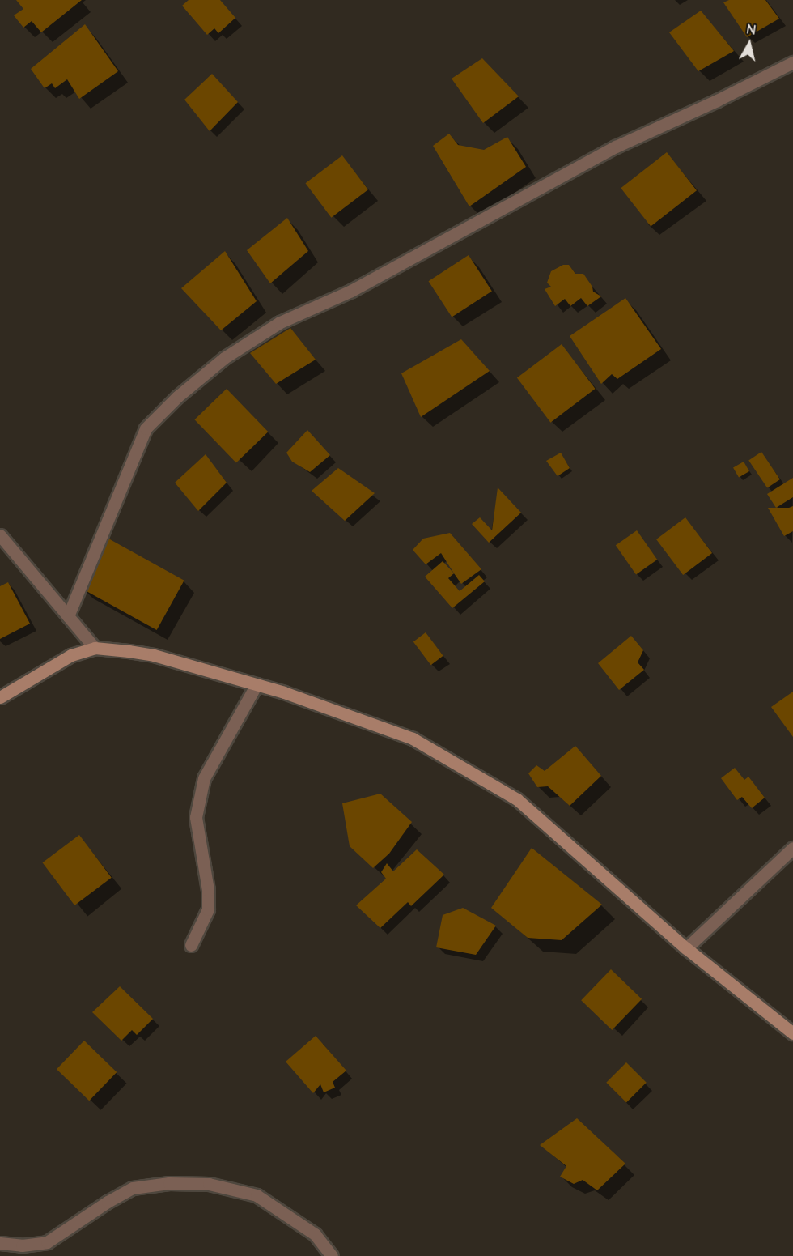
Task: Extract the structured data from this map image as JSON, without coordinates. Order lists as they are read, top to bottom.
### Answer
{
  "north": "top"
}
